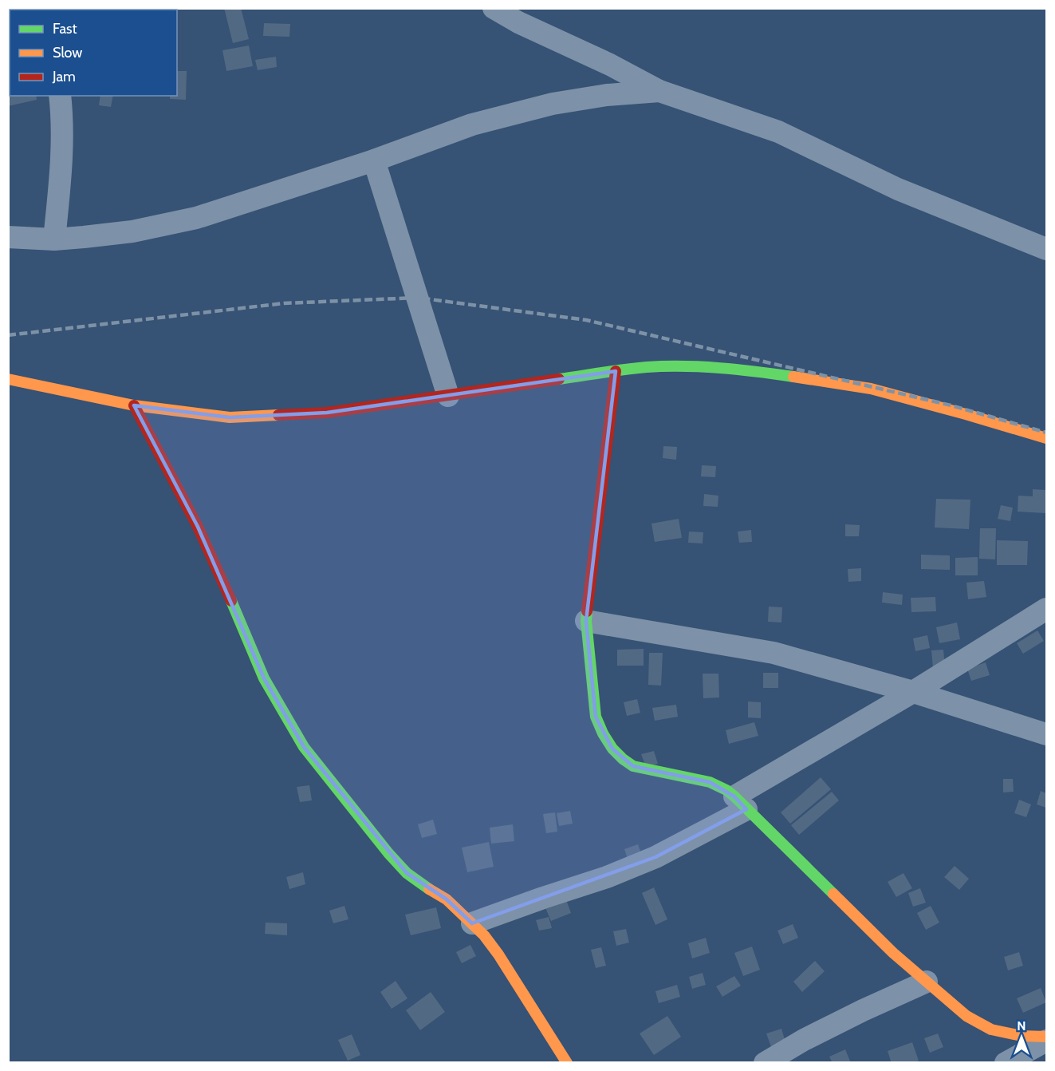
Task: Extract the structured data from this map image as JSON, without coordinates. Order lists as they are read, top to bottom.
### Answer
{
  "legend": ["Fast", "Slow", "Jam"],
  "north": "top"
}
